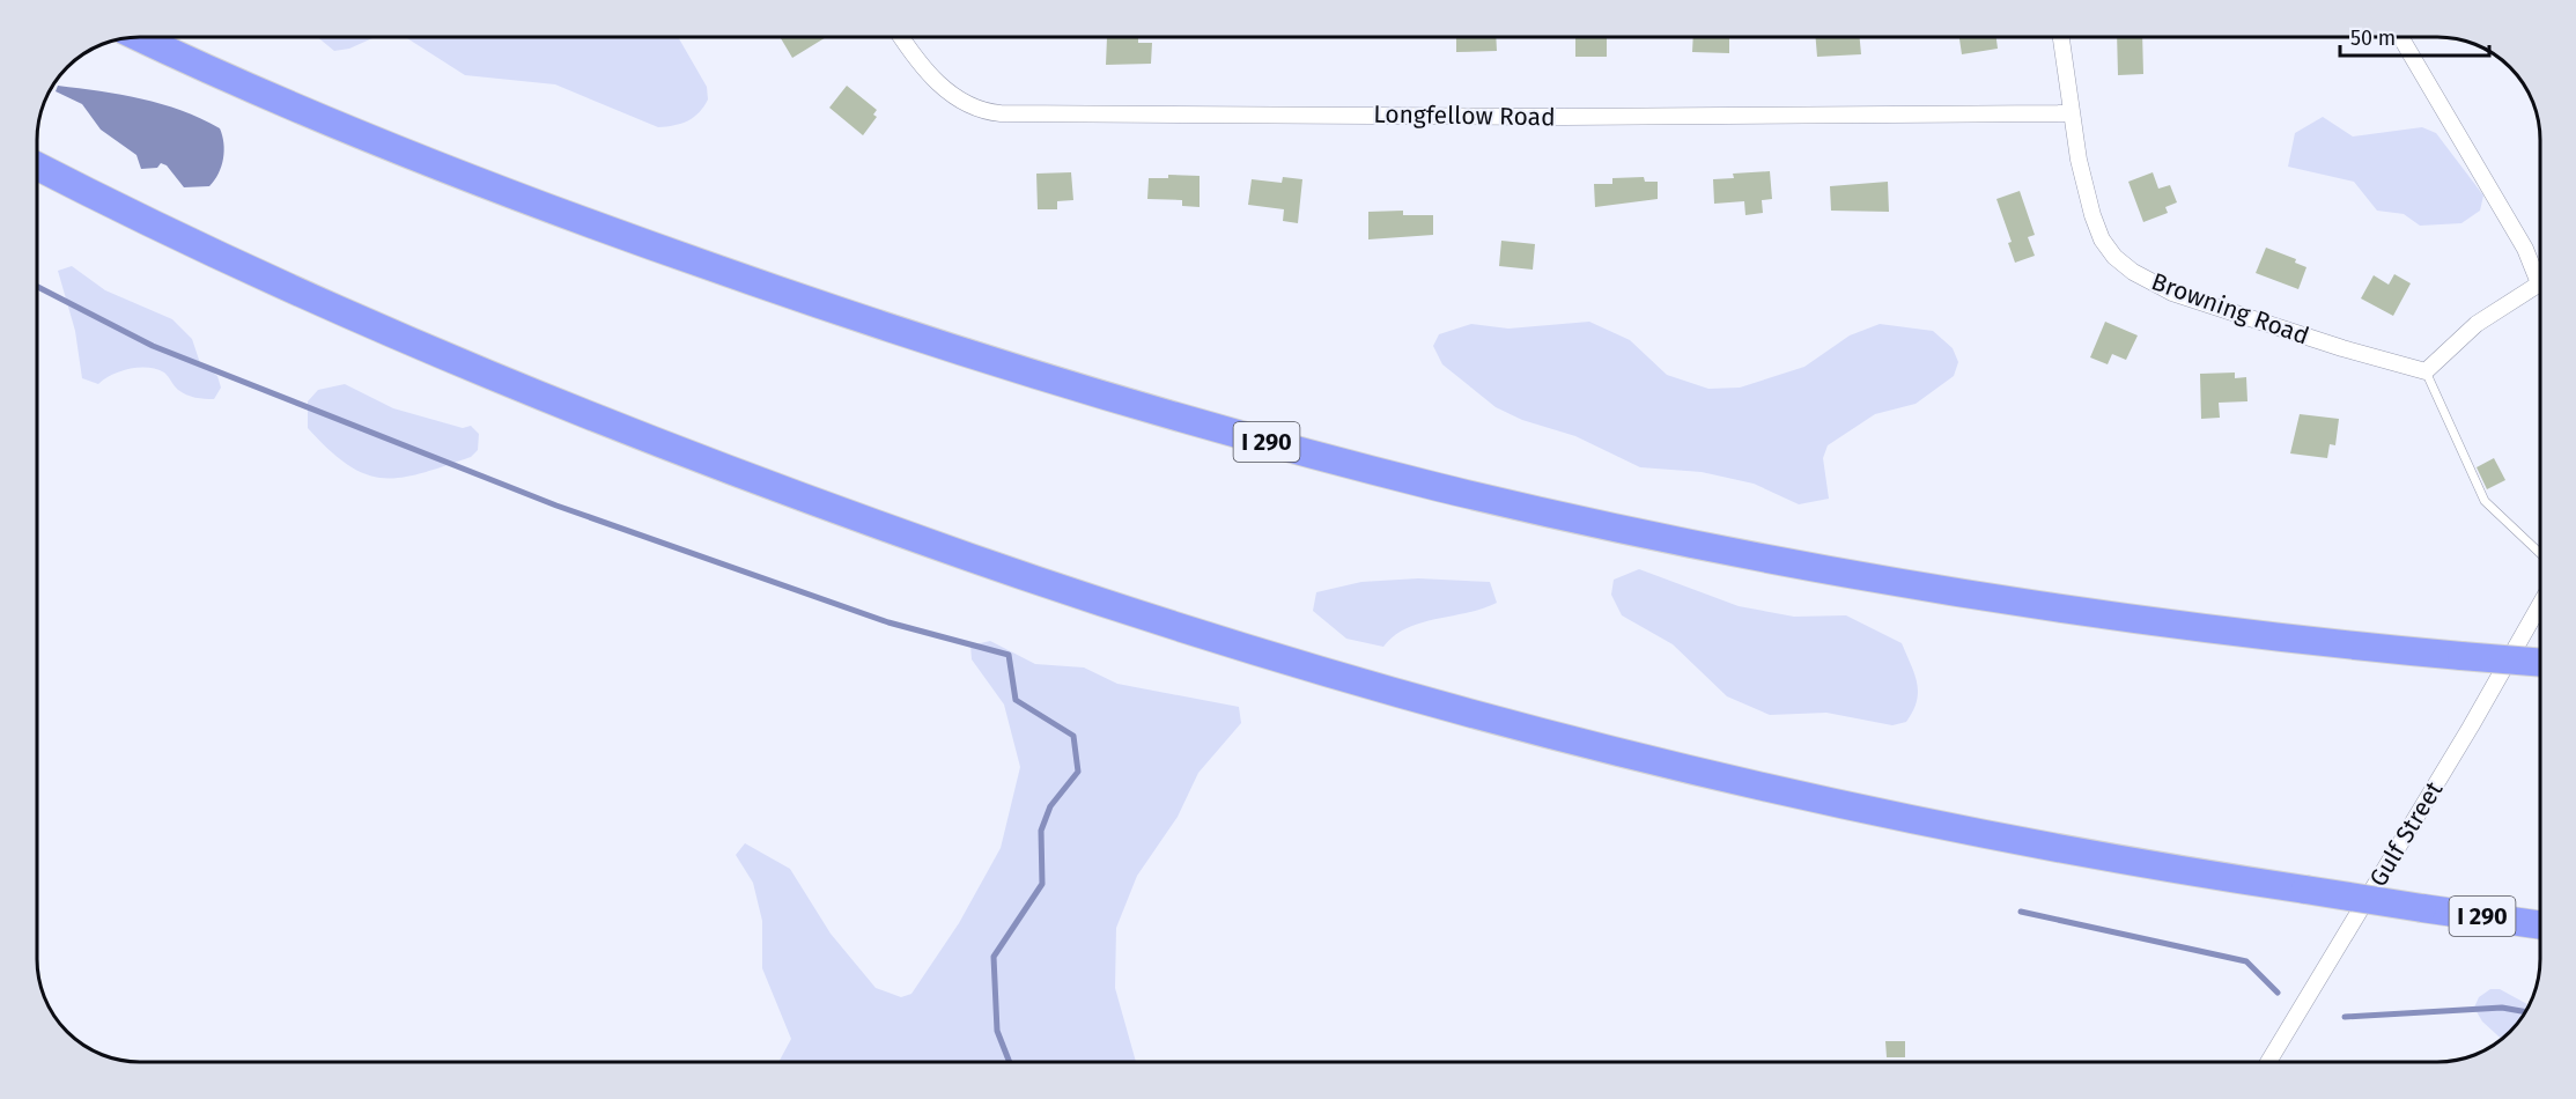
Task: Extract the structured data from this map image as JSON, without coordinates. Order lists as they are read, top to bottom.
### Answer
{
  "streets": {
    "highway": ["I 290"],
    "street": ["Longfellow Road", "Browning Road", "Gulf Street"]
  },
  "crossings": [
    ["Longfellow Road", "Browning Road"]
  ],
  "scale_bar": "50 m"
}
